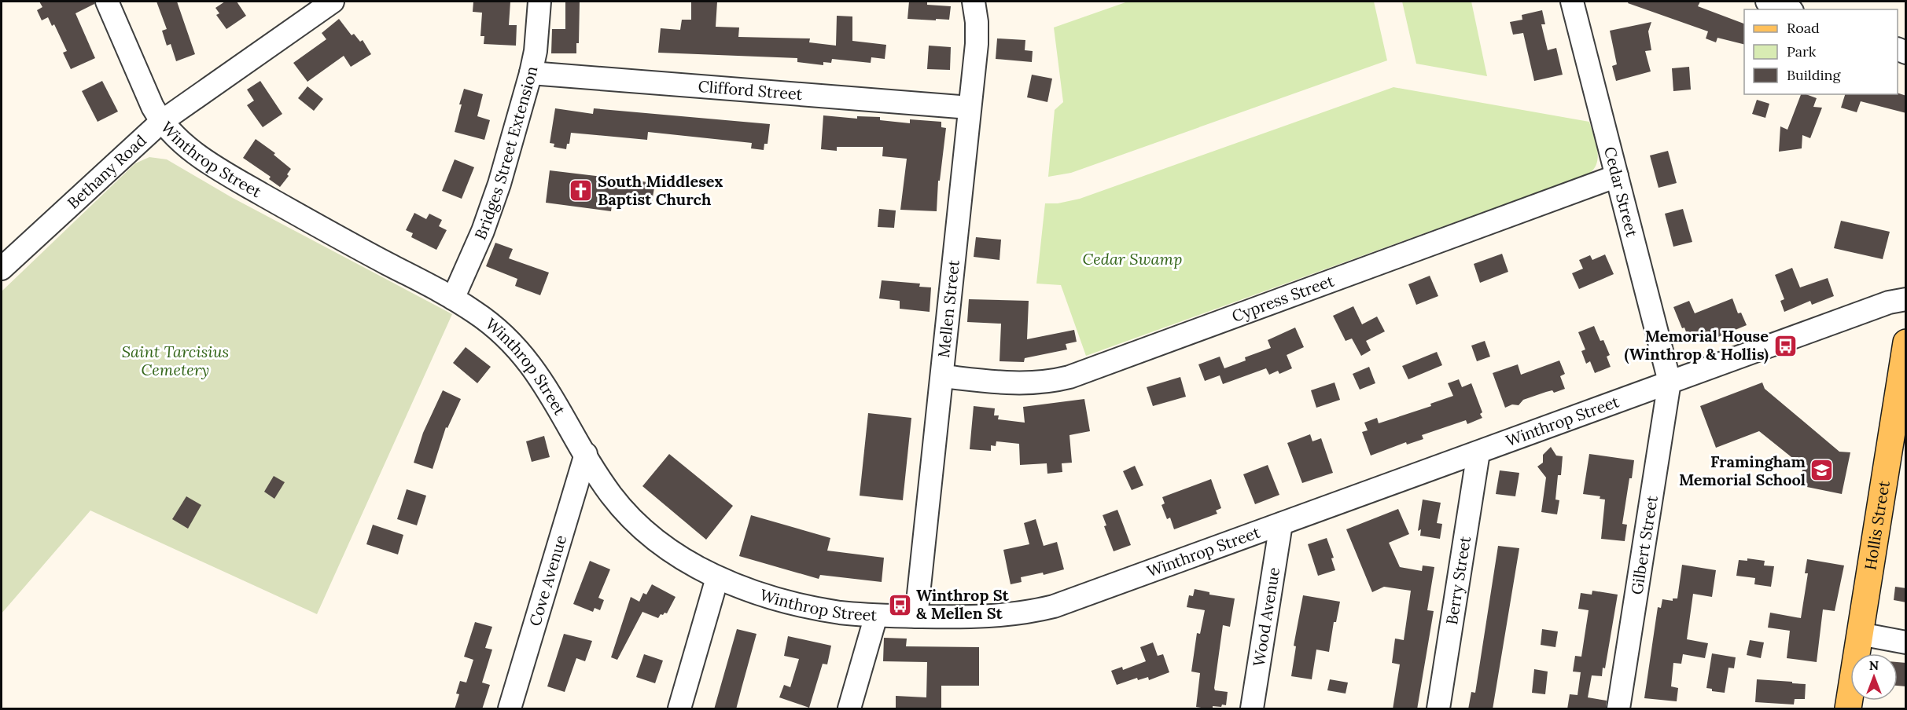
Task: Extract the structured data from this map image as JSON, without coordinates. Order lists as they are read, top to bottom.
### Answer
{
  "streets": {
    "main road": ["Hollis Street"],
    "street": [
      "Clifford Street",
      "Bridges Street Extension",
      "Winthrop Street",
      "Bethany Road",
      "Cedar Street",
      "Cypress Street",
      "Mellen Street",
      "Gilbert Street",
      "Berry Street",
      "Cove Avenue",
      "Wood Avenue"
    ]
  },
  "crossings": [
    ["Clifford Street", "Bridges Street Extension"],
    ["Clifford Street", "Mellen Street"],
    ["Bridges Street Extension", "Winthrop Street"],
    ["Winthrop Street", "Bethany Road"],
    ["Winthrop Street", "Cedar Street"],
    ["Winthrop Street", "Mellen Street"],
    ["Winthrop Street", "Gilbert Street"],
    ["Winthrop Street", "Berry Street"],
    ["Winthrop Street", "Cove Avenue"],
    ["Winthrop Street", "Wood Avenue"],
    ["Cedar Street", "Cypress Street"],
    ["Cedar Street", "Gilbert Street"],
    ["Cypress Street", "Mellen Street"]
  ],
  "parks": ["Cedar Swamp", "Saint Tarcisius Cemetery"],
  "places": {
    "church": ["South Middlesex Baptist Church"],
    "bus stop": ["Memorial House (Winthrop & Hollis)", "Winthrop St & Mellen St"],
    "school or university": ["Framingham Memorial School"]
  },
  "legend": ["Road", "Park", "Building"],
  "north": "top"
}
